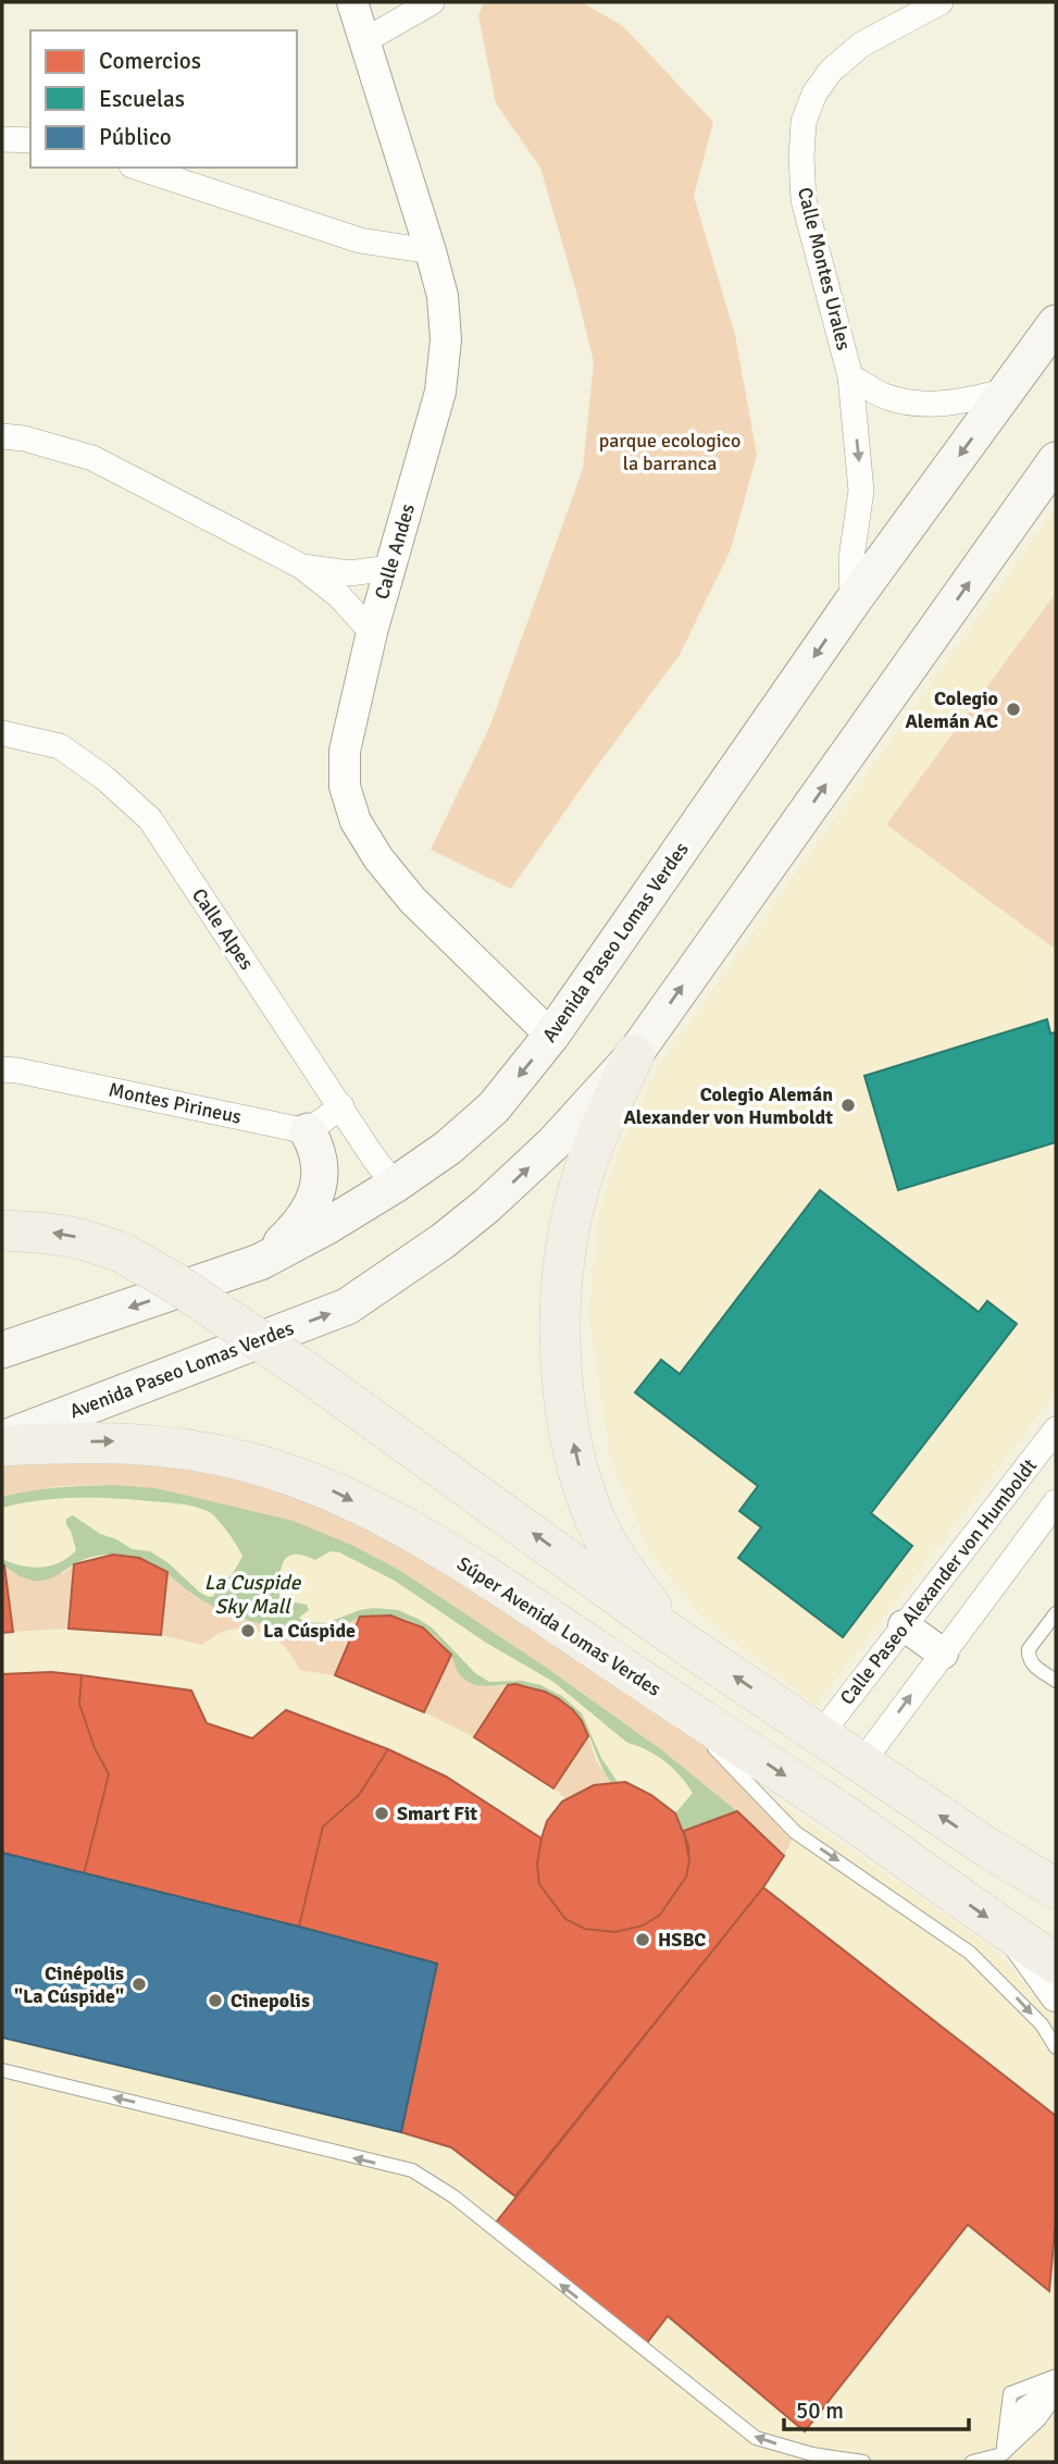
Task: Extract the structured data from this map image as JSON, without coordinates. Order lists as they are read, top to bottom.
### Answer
{
  "streets": {
    "main road": ["Avenida Paseo Lomas Verdes", "Súper Avenida Lomas Verdes"],
    "street": [
      "Calle Montes Urales",
      "Calle Andes",
      "Calle Alpes",
      "Montes Pirineus",
      "Calle Paseo Alexander von Humboldt"
    ]
  },
  "crossings": [
    ["Calle Montes Urales", "Avenida Paseo Lomas Verdes"],
    ["Calle Andes", "Avenida Paseo Lomas Verdes"],
    ["Calle Alpes", "Avenida Paseo Lomas Verdes"]
  ],
  "water": ["La Cuspide Sky Mall"],
  "parks": ["parque ecologico la barranca"],
  "places": [
    "Colegio Alemán AC",
    "Colegio Alemán Alexander von Humboldt",
    "La Cúspide",
    "Smart Fit",
    "HSBC",
    "Cinépolis \"La Cúspide\"",
    "Cinepolis"
  ],
  "legend": ["Comercios", "Escuelas", "Público"],
  "scale_bar": "50 m"
}
